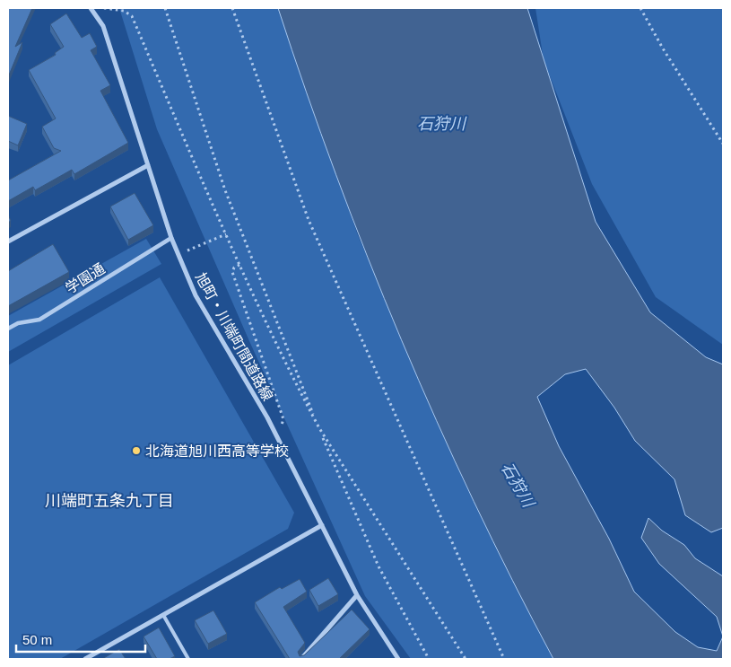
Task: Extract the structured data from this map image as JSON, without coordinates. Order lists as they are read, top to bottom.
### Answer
{
  "streets": {
    "street": ["学園通", "旭町・川端町間道路線"]
  },
  "crossings": [
    ["学園通", "旭町・川端町間道路線"]
  ],
  "districts": ["川端町五条九丁目"],
  "water": ["石狩川"],
  "places": ["北海道旭川西高等学校"],
  "scale_bar": "50 m"
}
